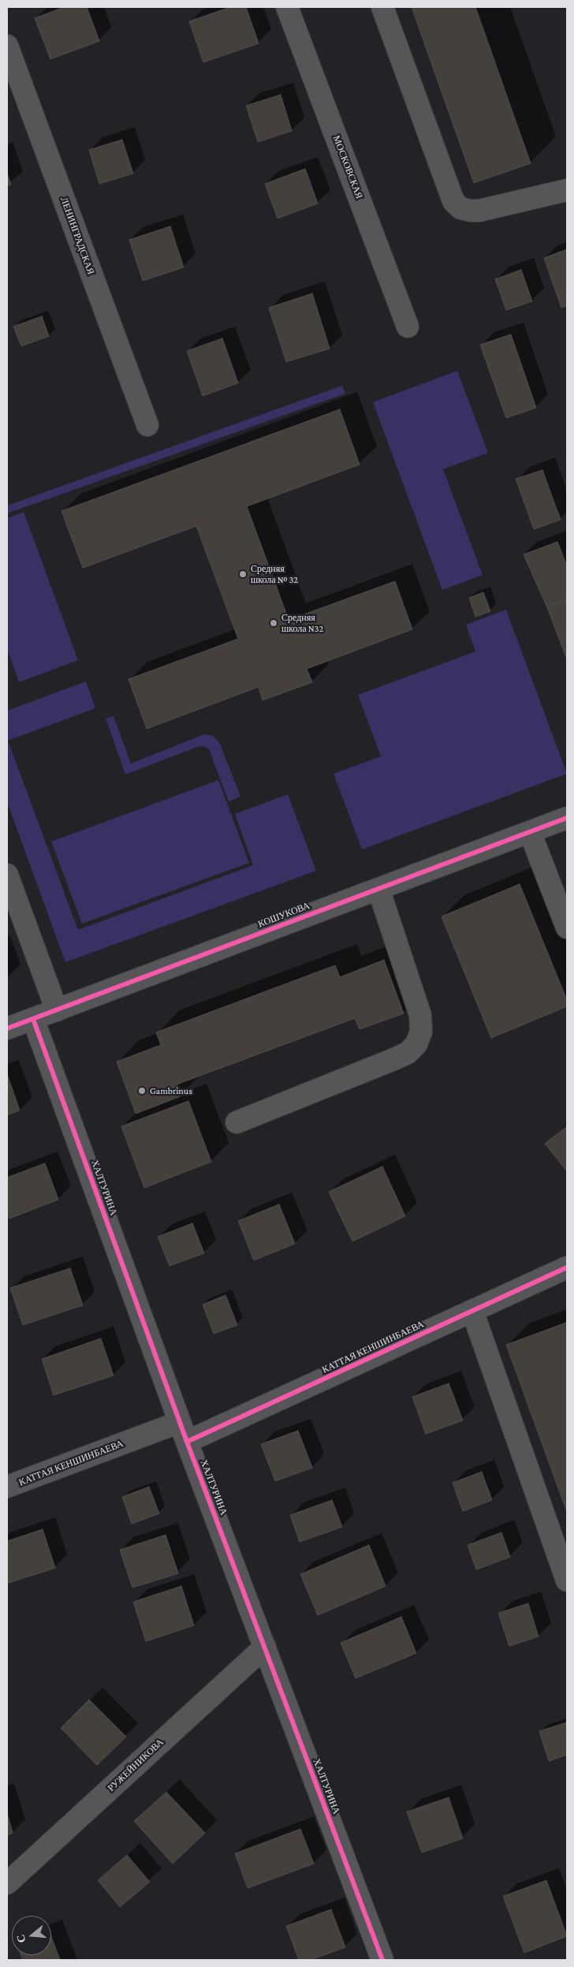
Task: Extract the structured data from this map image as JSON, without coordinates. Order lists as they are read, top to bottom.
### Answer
{
  "streets": {
    "street": [
      "МОСКОВСКАЯ",
      "ЛЕНИНГРАДСКАЯ",
      "КОШУКОВА",
      "ХАЛТУРИНА",
      "КАТТАЯ КЕНШИНБАЕВА",
      "РУЖЕЙНИКОВА"
    ]
  },
  "crossings": [
    ["КОШУКОВА", "ХАЛТУРИНА"],
    ["ХАЛТУРИНА", "КАТТАЯ КЕНШИНБАЕВА"],
    ["ХАЛТУРИНА", "РУЖЕЙНИКОВА"]
  ],
  "places": ["Средняя школа № 32", "Средняя школа N32", "Gambrinus"],
  "north": "left"
}
